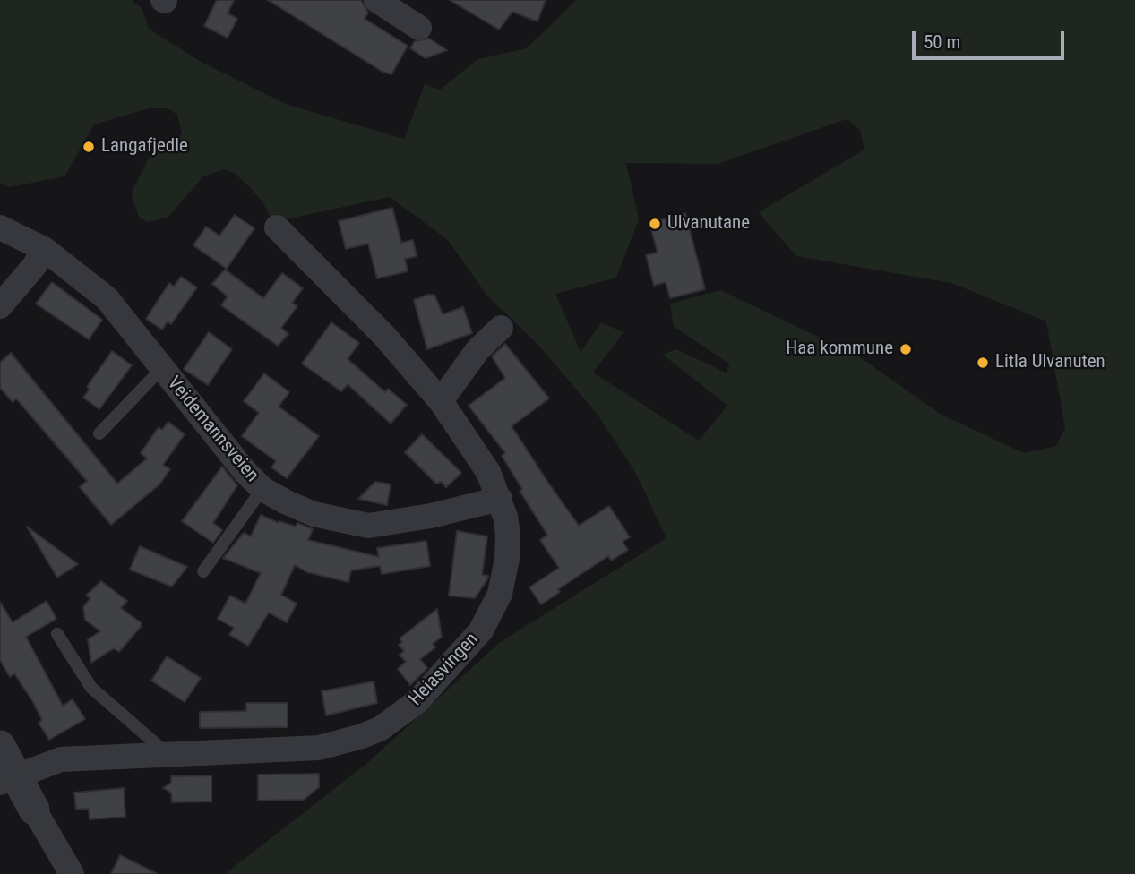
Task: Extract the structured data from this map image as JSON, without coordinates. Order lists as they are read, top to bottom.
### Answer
{
  "streets": {
    "street": ["Veidemannsveien", "Heiasvingen"]
  },
  "crossings": [
    ["Veidemannsveien", "Heiasvingen"]
  ],
  "places": [
    "Langafjedle",
    "Ulvanutane",
    "Haa kommune",
    "Litla Ulvanuten"
  ],
  "scale_bar": "50 m"
}
